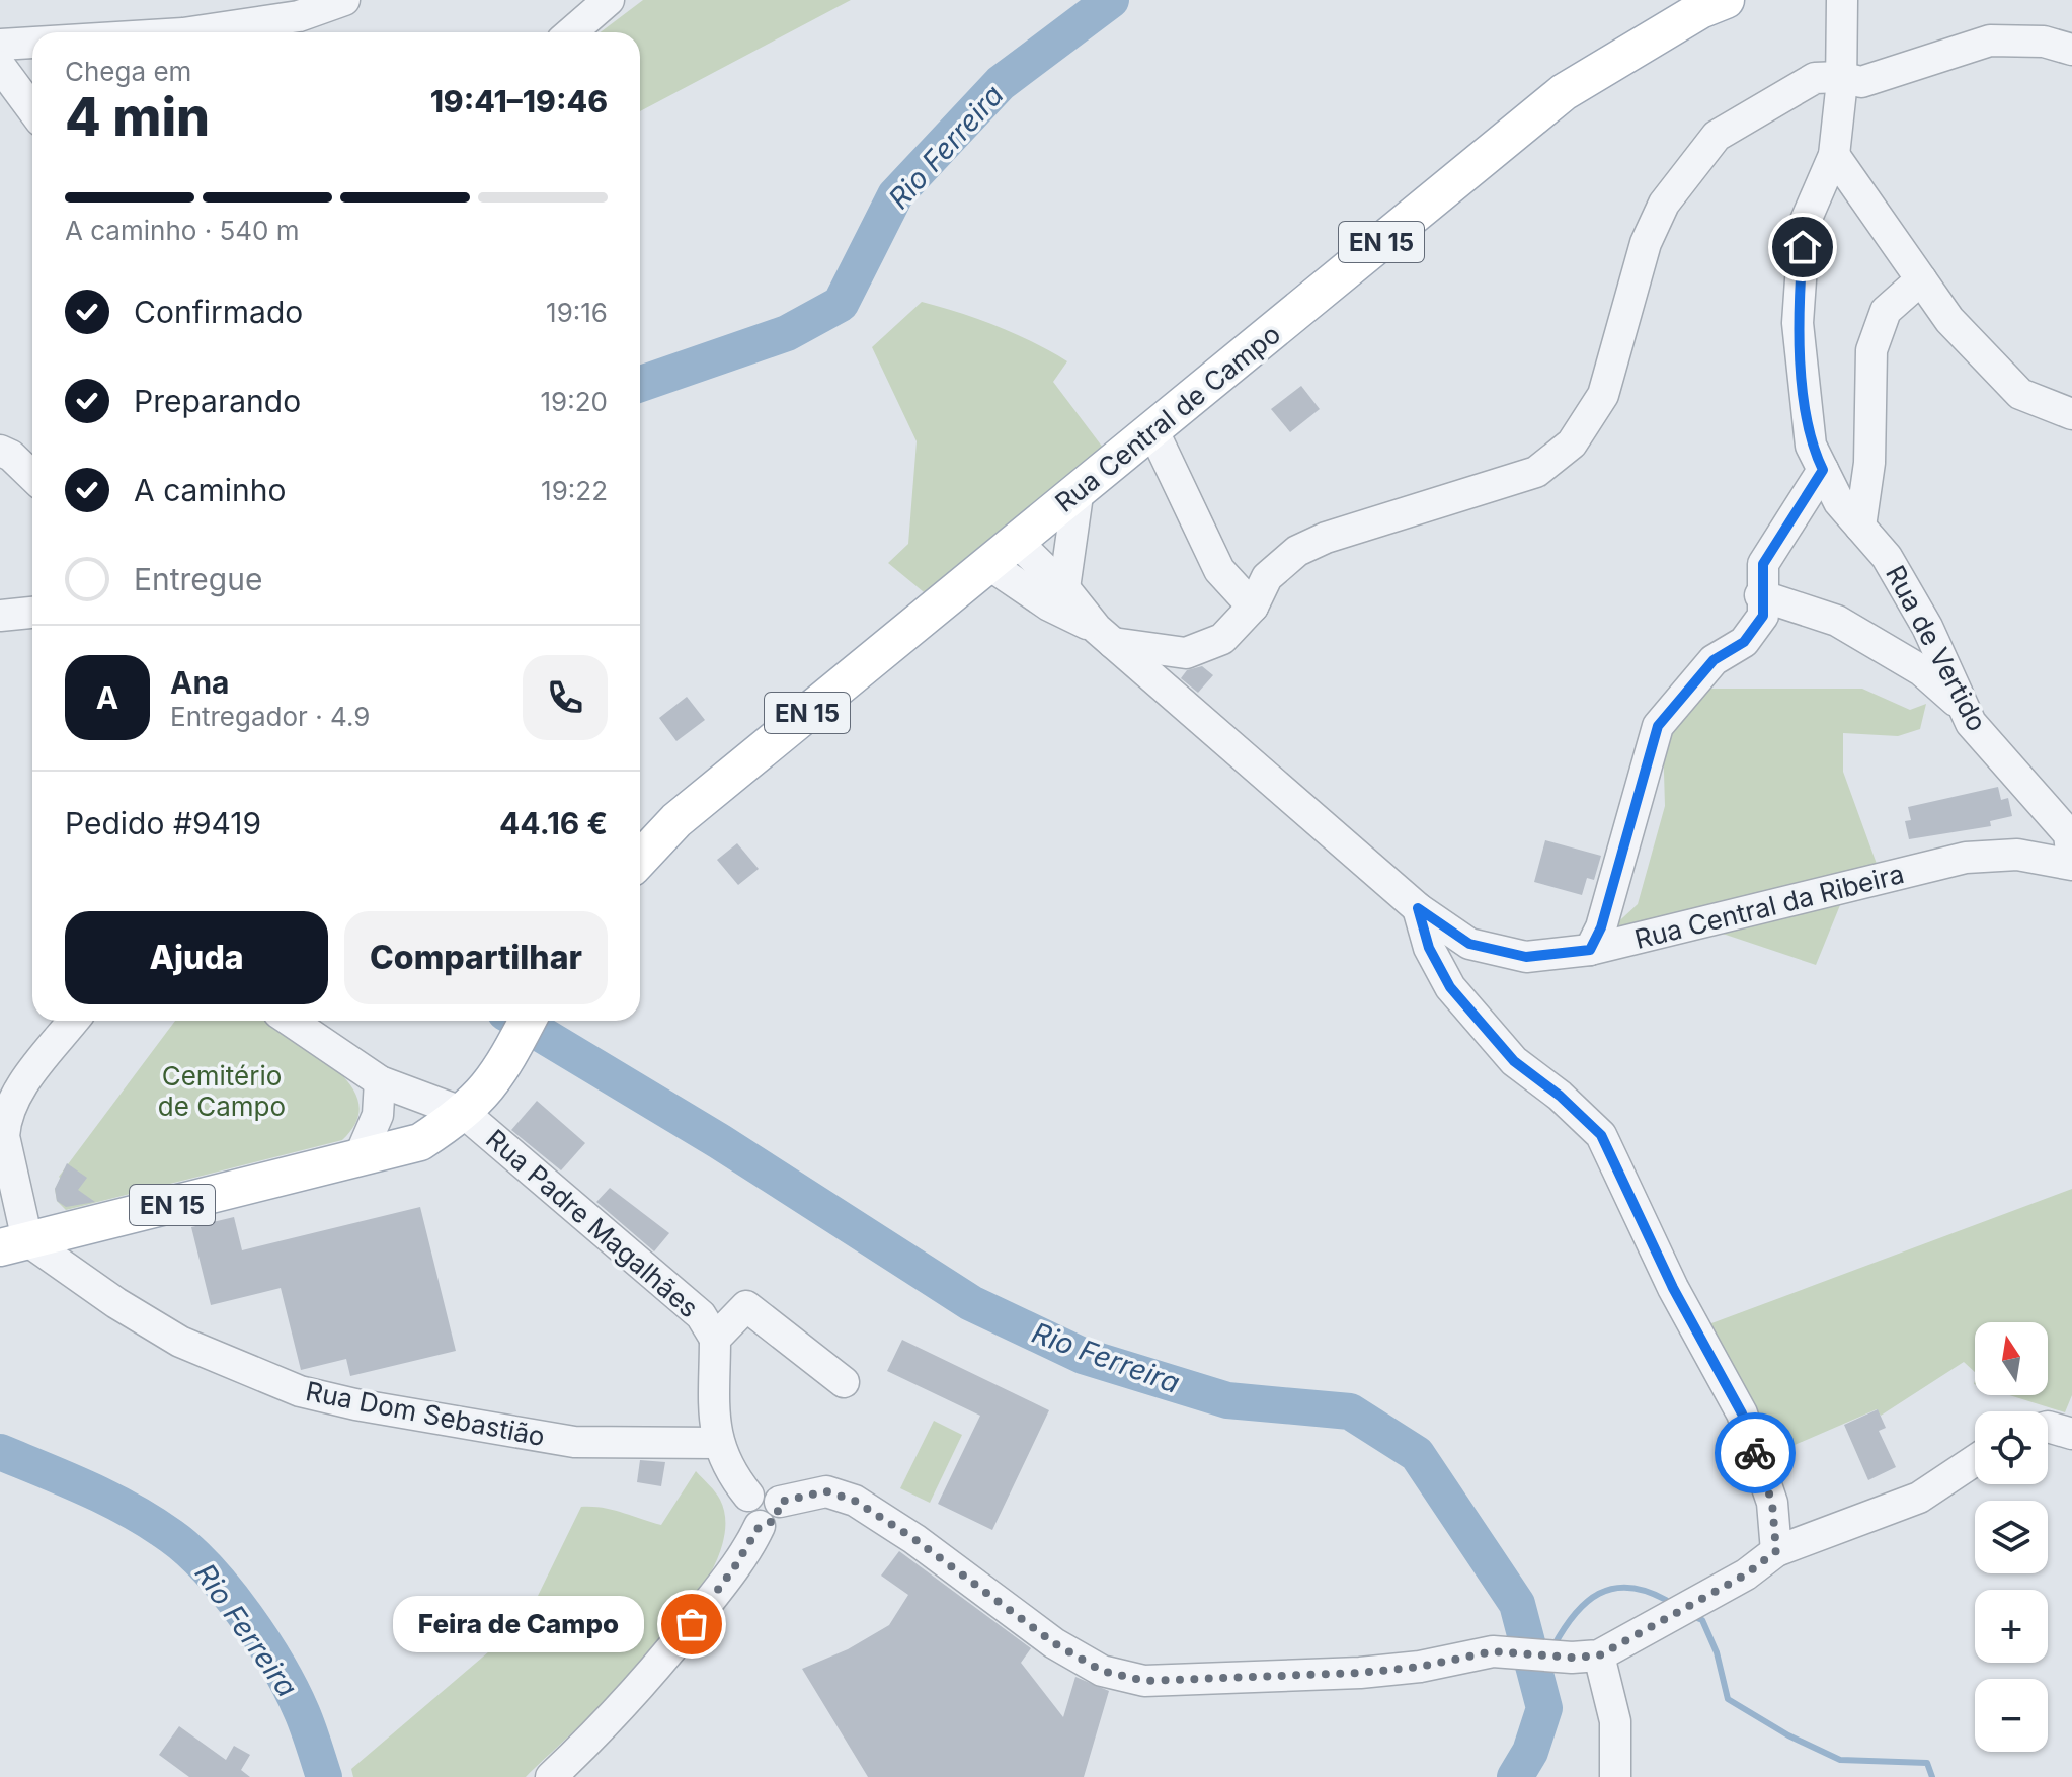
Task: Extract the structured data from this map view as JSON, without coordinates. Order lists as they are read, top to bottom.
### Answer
{
  "streets": {
    "main road": ["EN 15", "Rua Central de Campo"],
    "street": [
      "Rua de Vertido",
      "Rua Central da Ribeira",
      "Rua Padre Magalhães",
      "Rua Dom Sebastião"
    ]
  },
  "crossings": [
    ["EN 15", "Rua Padre Magalhães"],
    ["EN 15", "Rua Dom Sebastião"],
    ["Rua Central de Campo", "Rua Central da Ribeira"],
    ["Rua de Vertido", "Rua Central da Ribeira"]
  ],
  "water": ["Rio Ferreira"],
  "parks": ["Cemitério de Campo"],
  "places": ["Feira de Campo"],
  "north": "top",
  "page": {
    "heading": ["4 min", "Chega em", "19:41–19:46"],
    "panel": [
      "Ana",
      "Entregador · 4.9",
      "Pedido #9419",
      "44.16 €"
    ],
    "bar": "A caminho · 540 m",
    "list": [
      ["Confirmado", "19:16"],
      ["Preparando", "19:20"],
      ["A caminho", "19:22"],
      "Entregue"
    ],
    "round": "A",
    "buttons": ["Ajuda", "Compartilhar"],
    "map_buttons": ["+", "−"],
    "bubble": "Feira de Campo"
  }
}
